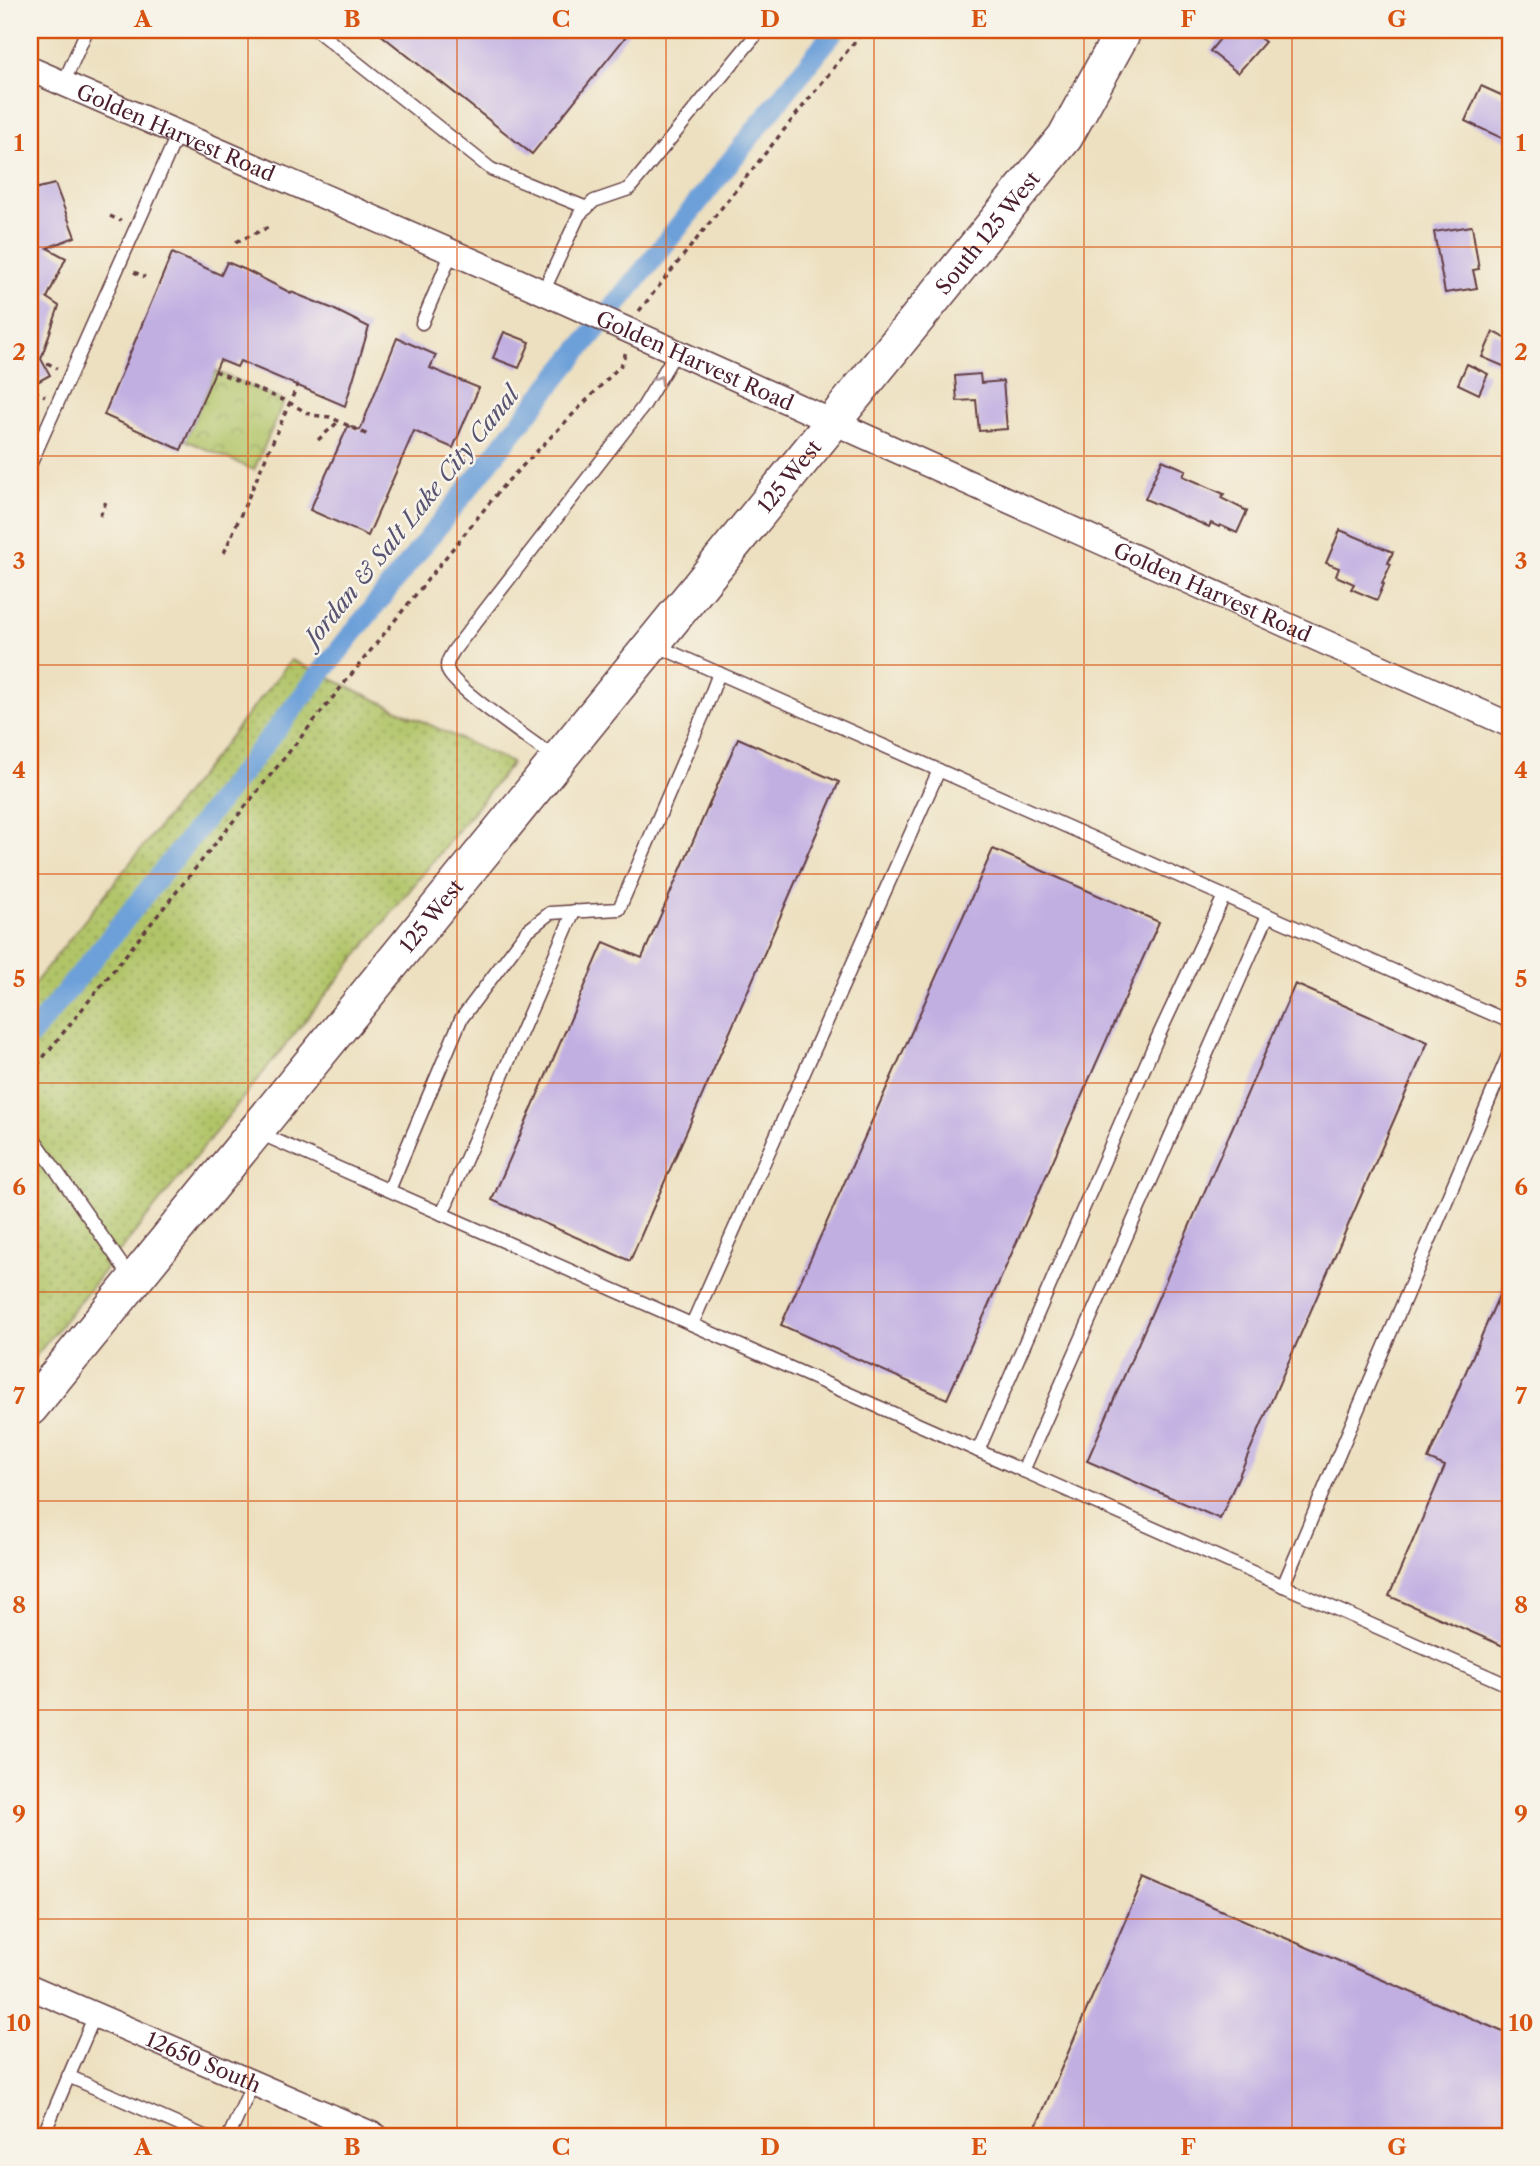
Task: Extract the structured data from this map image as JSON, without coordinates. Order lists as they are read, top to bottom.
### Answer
{
  "streets": {
    "main road": ["South 125 West", "125 West"],
    "street": ["Golden Harvest Road", "12650 South"]
  },
  "crossings": [
    ["Golden Harvest Road", "South 125 West"],
    ["Golden Harvest Road", "125 West"],
    ["South 125 West", "125 West"]
  ],
  "water": ["Jordan & Salt Lake City Canal"],
  "grid": {
    "columns": [
      "A",
      "B",
      "C",
      "D",
      "E",
      "F",
      "G"
    ],
    "rows": [
      "1",
      "2",
      "3",
      "4",
      "5",
      "6",
      "7",
      "8",
      "9",
      "10"
    ]
  }
}
